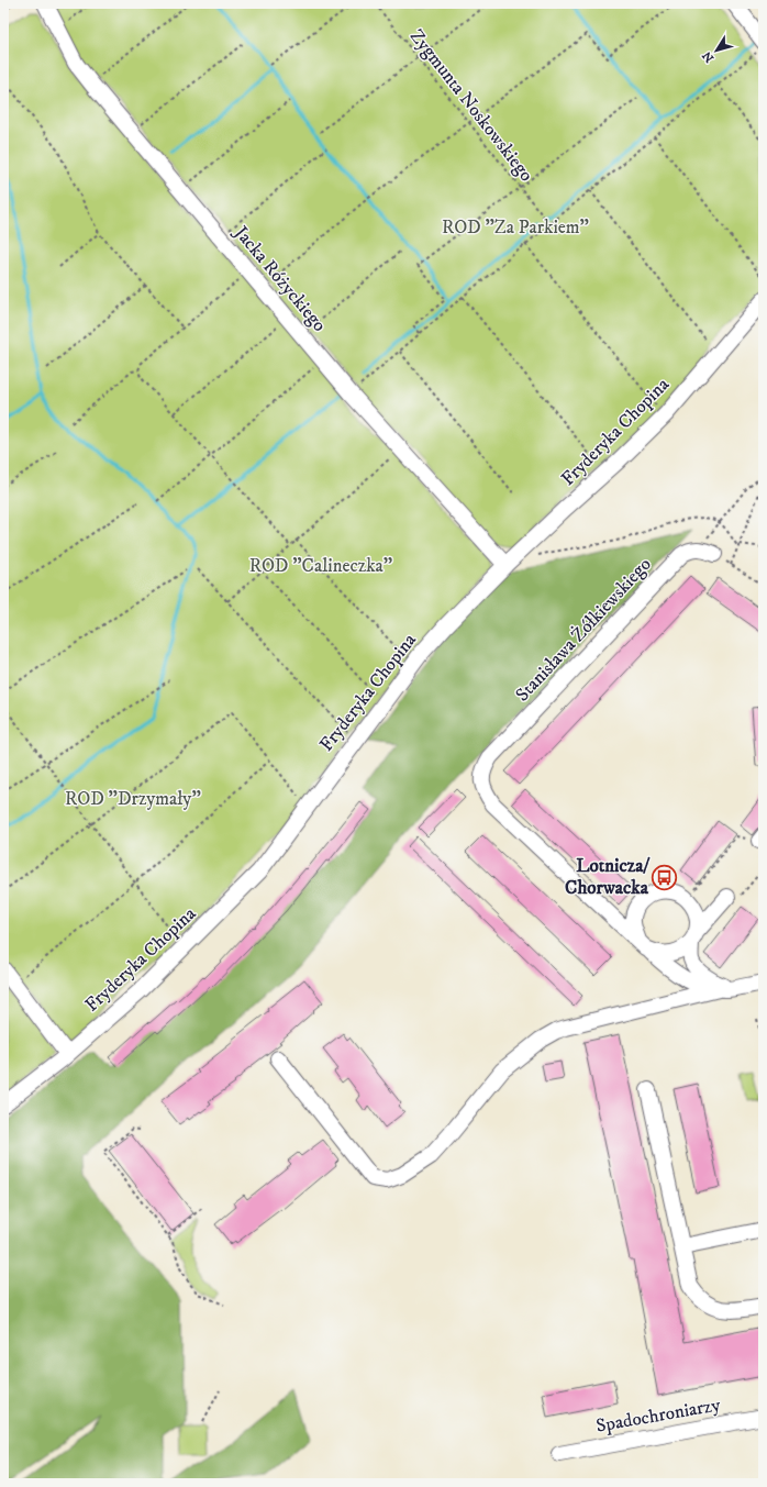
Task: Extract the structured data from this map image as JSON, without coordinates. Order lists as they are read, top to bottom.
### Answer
{
  "streets": {
    "street": [
      "Jacka Różyckiego",
      "Fryderyka Chopina",
      "Stanisława Żółkiewskiego",
      "Spadochroniarzy"
    ],
    "path": ["Zygmunta Noskowskiego"]
  },
  "crossings": [
    ["Jacka Różyckiego", "Fryderyka Chopina"]
  ],
  "parks": ["ROD \"Za Parkiem\"", "ROD \"Calineczka\"", "ROD \"Drzymały\""],
  "places": {
    "bus stop": ["Lotnicza/ Chorwacka"]
  },
  "north": "bottom left"
}
